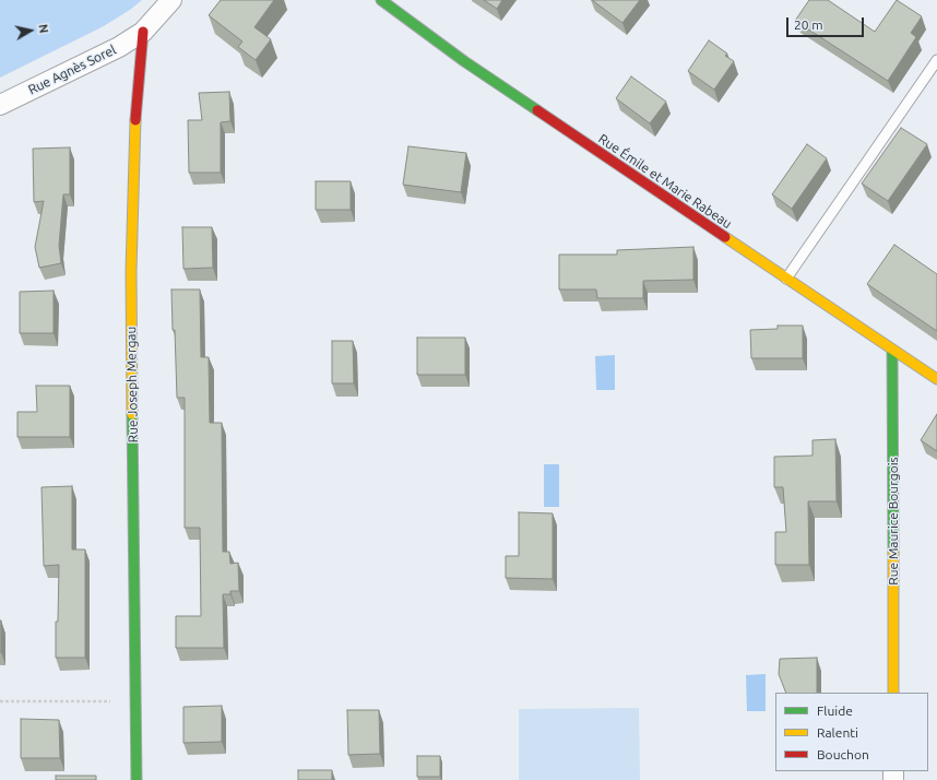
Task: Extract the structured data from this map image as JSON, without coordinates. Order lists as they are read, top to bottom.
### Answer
{
  "streets": {
    "street": [
      "Rue Agnès Sorel",
      "Rue Émile et Marie Rabeau",
      "Rue Joseph Mergau",
      "Rue Maurice Bourgois"
    ]
  },
  "crossings": [
    ["Rue Agnès Sorel", "Rue Joseph Mergau"],
    ["Rue Émile et Marie Rabeau", "Rue Maurice Bourgois"]
  ],
  "legend": ["Fluide", "Ralenti", "Bouchon"],
  "scale_bar": "20 m",
  "north": "right"
}
